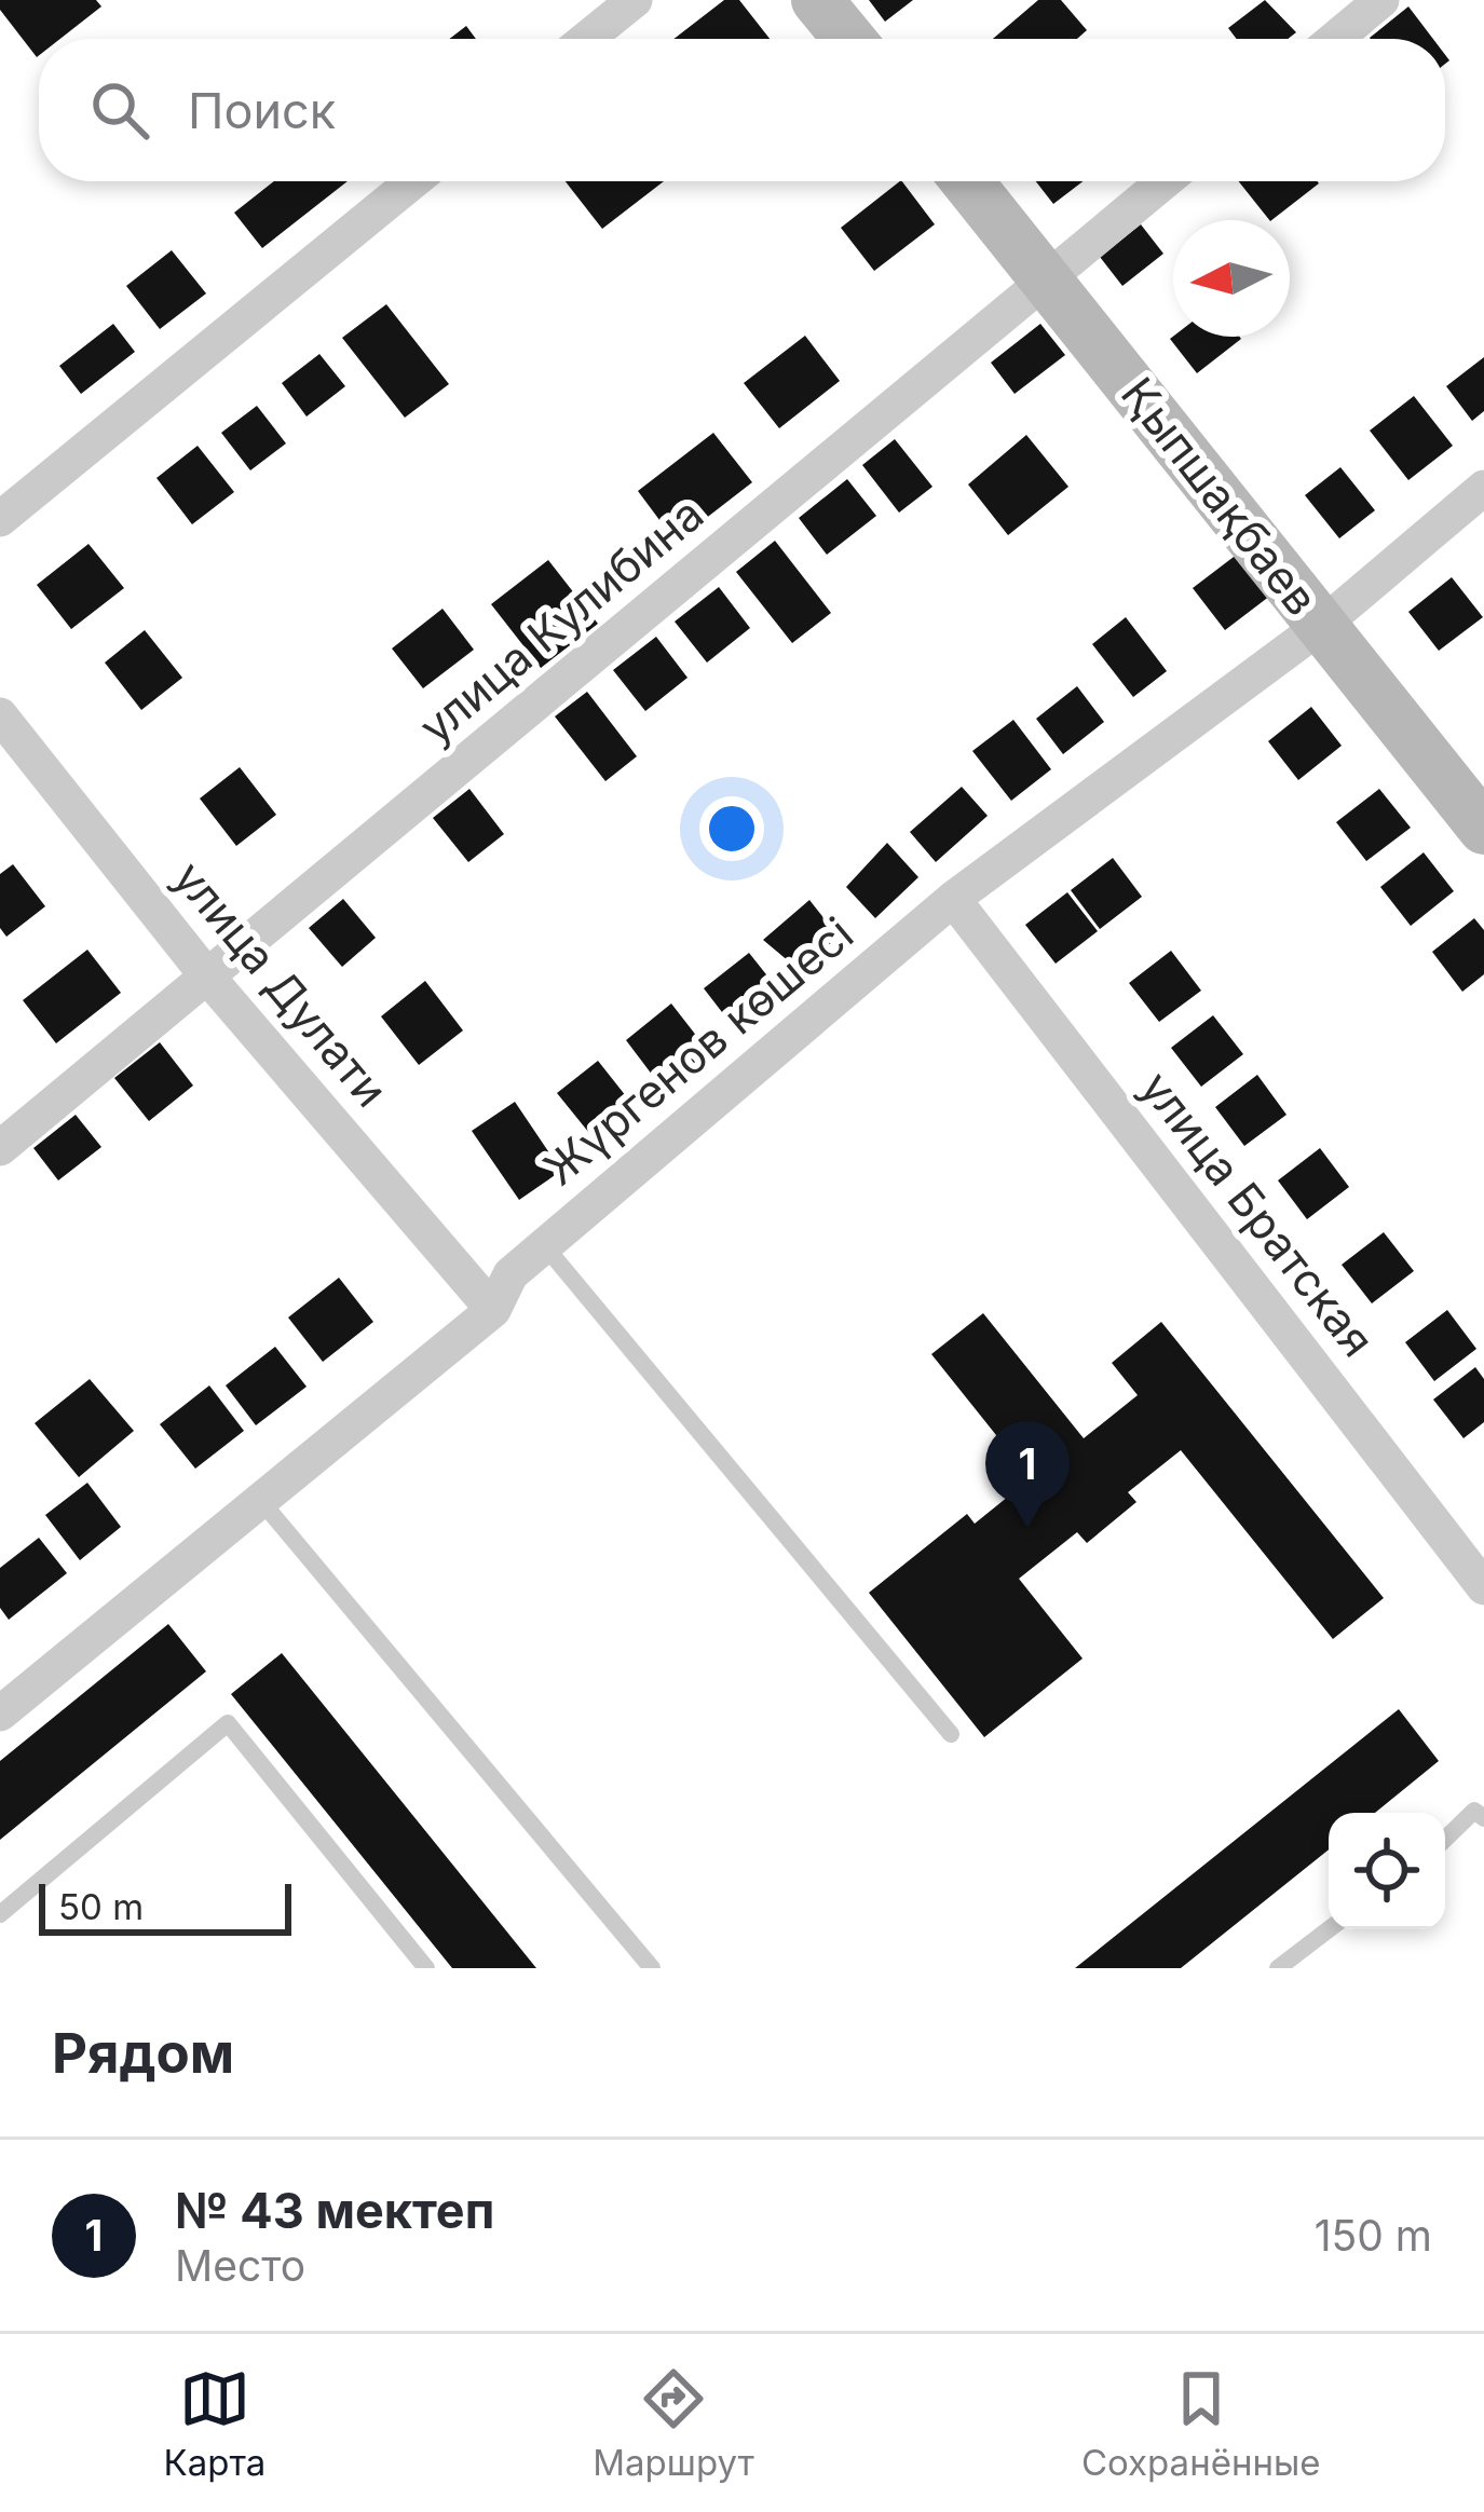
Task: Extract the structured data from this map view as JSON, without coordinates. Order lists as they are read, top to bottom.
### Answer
{
  "streets": {
    "street": [
      "Қыпшақбаев",
      "улица Кулибина",
      "улица Дулати",
      "Жүргенов көшесі",
      "улица Братская"
    ]
  },
  "crossings": [
    ["Қыпшақбаев", "улица Кулибина"],
    ["Қыпшақбаев", "Жүргенов көшесі"],
    ["улица Кулибина", "улица Дулати"],
    ["улица Дулати", "Жүргенов көшесі"],
    ["Жүргенов көшесі", "улица Братская"]
  ],
  "scale_bar": "50 m",
  "north": "left",
  "page": {
    "search": "Поиск",
    "pins": "1",
    "scale": "50 m",
    "heading": "Рядом",
    "list": [
      {
        "mark": "1",
        "name": "№ 43 мектеп",
        "note": "Место",
        "value": "150 m"
      }
    ],
    "nav": ["Карта", "Маршрут", "Сохранённые"]
  }
}
